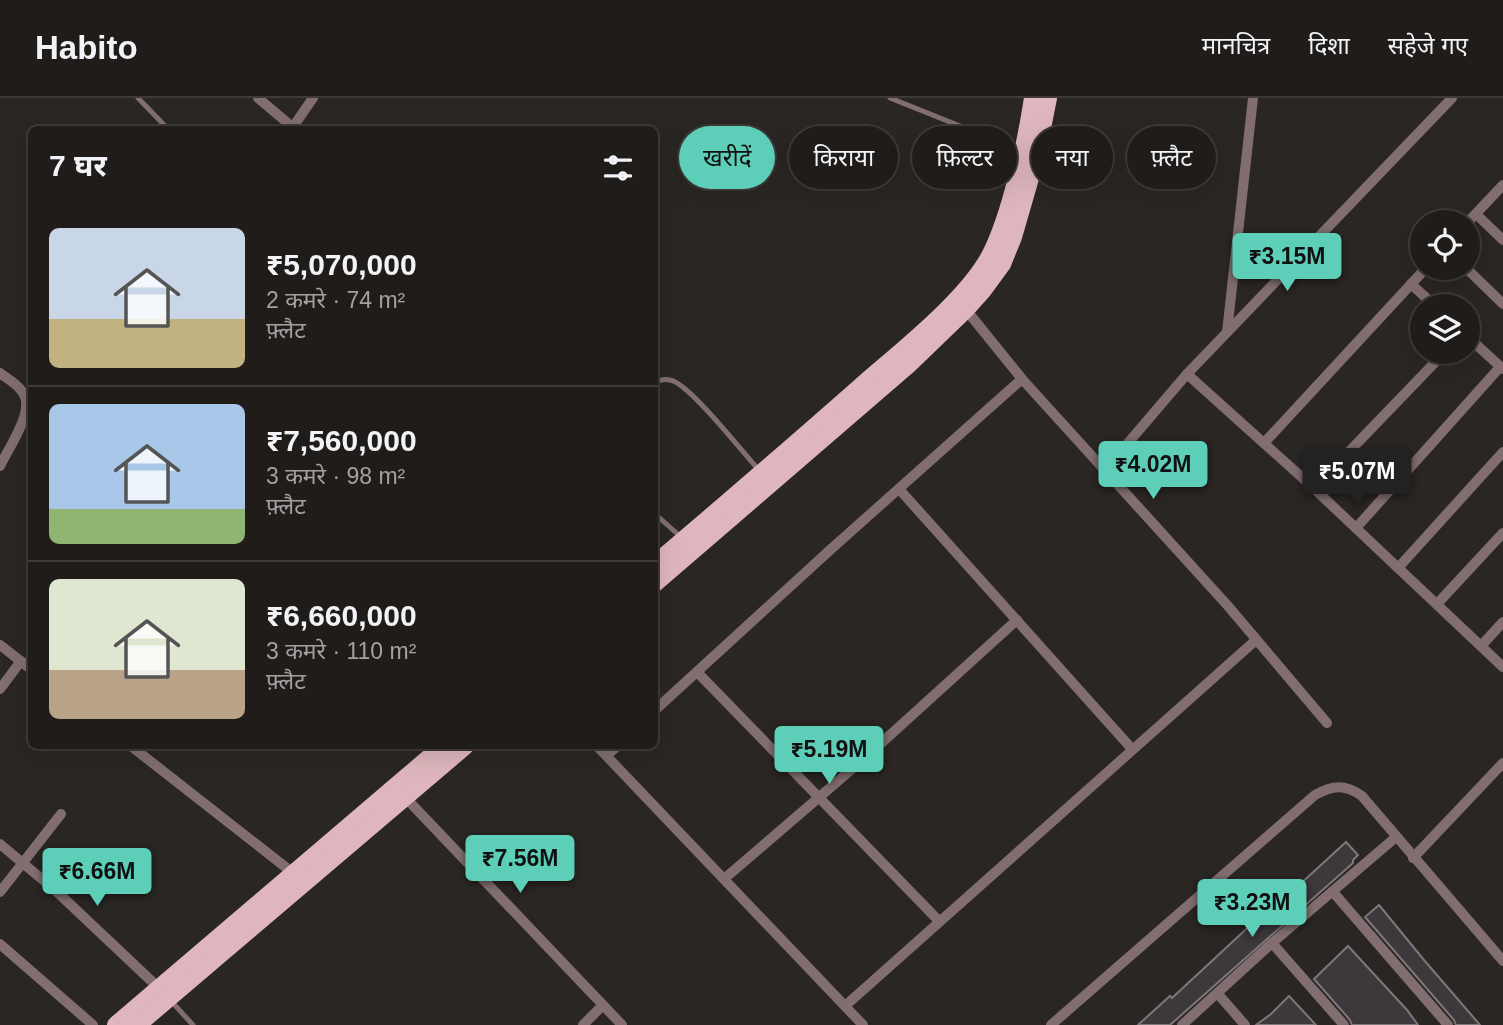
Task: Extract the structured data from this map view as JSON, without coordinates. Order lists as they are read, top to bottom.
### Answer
{
  "page": {
    "header": "Habito",
    "nav": ["मानचित्र", "दिशा", "सहेजे गए"],
    "chip": [
      "खरीदें",
      "किराया",
      "फ़िल्टर",
      "नया",
      "फ़्लैट"
    ],
    "heading": "7 घर",
    "list": [
      {
        "name": "₹5,070,000",
        "note": "2 कमरे · 74 m² · फ़्लैट"
      },
      {
        "name": "₹7,560,000",
        "note": "3 कमरे · 98 m² · फ़्लैट"
      },
      {
        "name": "₹6,660,000",
        "note": "3 कमरे · 110 m² · फ़्लैट"
      }
    ],
    "price": [
      "₹3.15M",
      "₹4.02M",
      "₹5.07M",
      "₹5.19M",
      "₹7.56M",
      "₹6.66M",
      "₹3.23M"
    ]
  }
}
